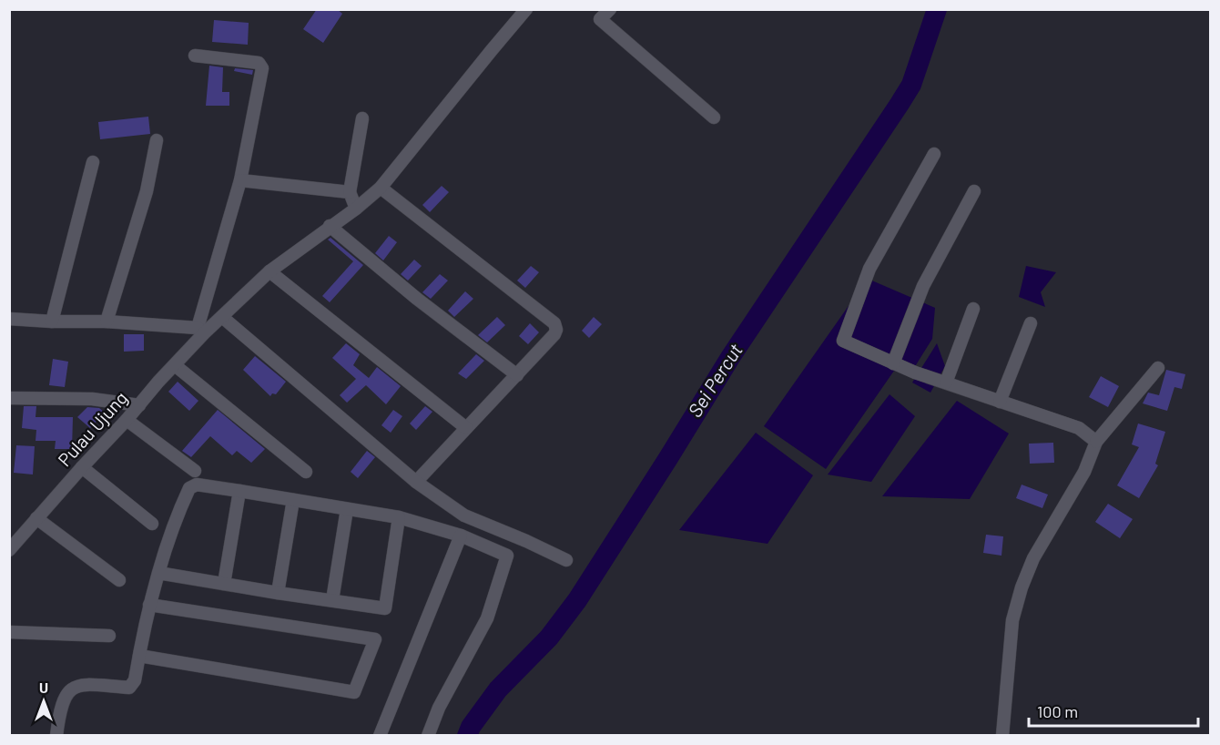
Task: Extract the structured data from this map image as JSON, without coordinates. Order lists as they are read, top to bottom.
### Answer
{
  "streets": {
    "street": ["Pulau Ujung"]
  },
  "water": ["Sei Percut"],
  "scale_bar": "100 m",
  "north": "top"
}
